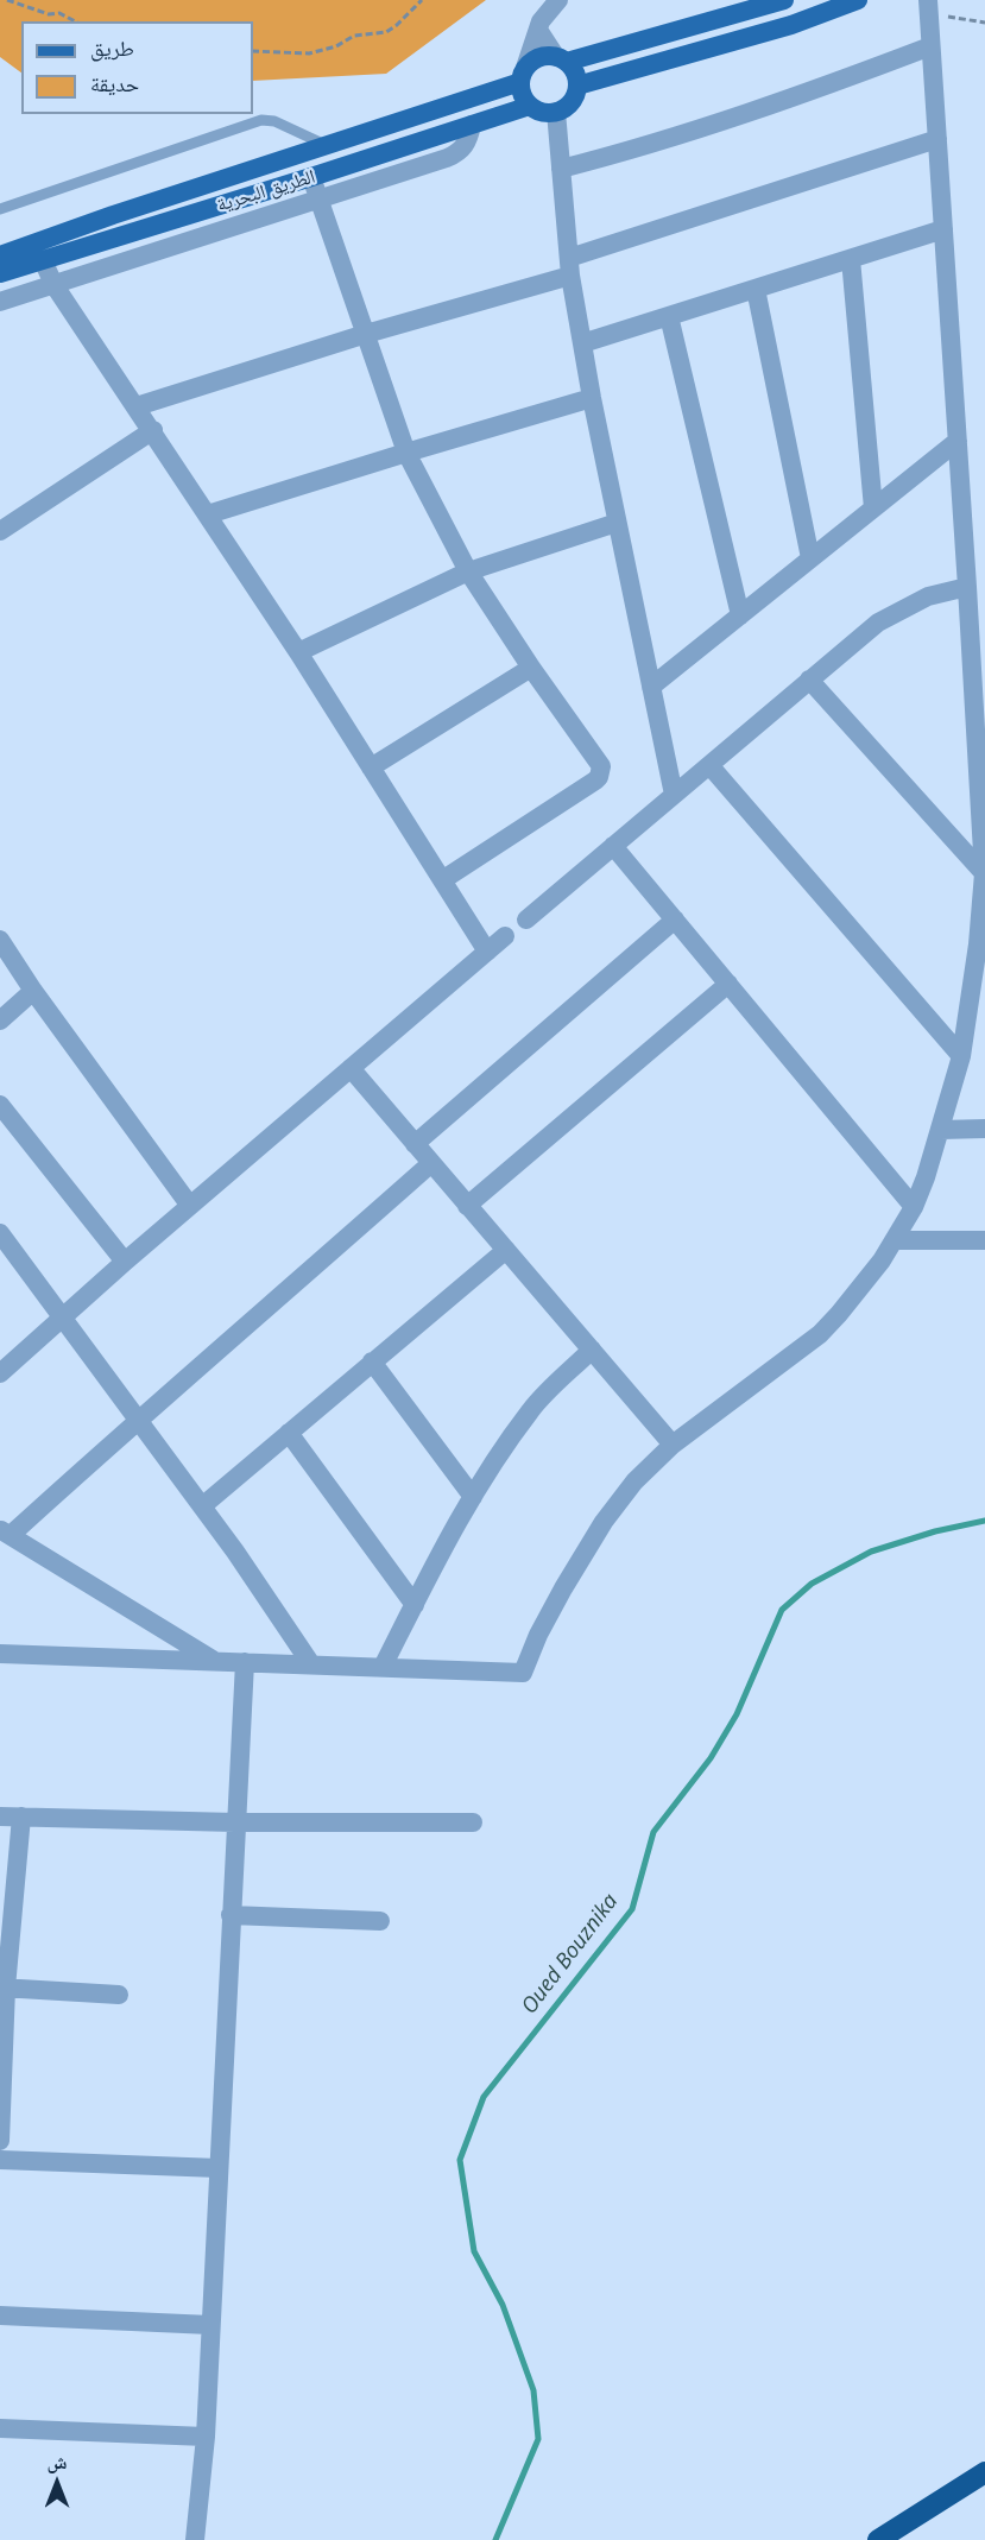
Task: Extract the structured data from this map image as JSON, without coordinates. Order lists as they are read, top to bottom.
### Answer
{
  "streets": {
    "main road": ["الطريق البحرية"]
  },
  "water": ["Oued Bouznika"],
  "legend": ["طريق", "حديقة"],
  "north": "top"
}
